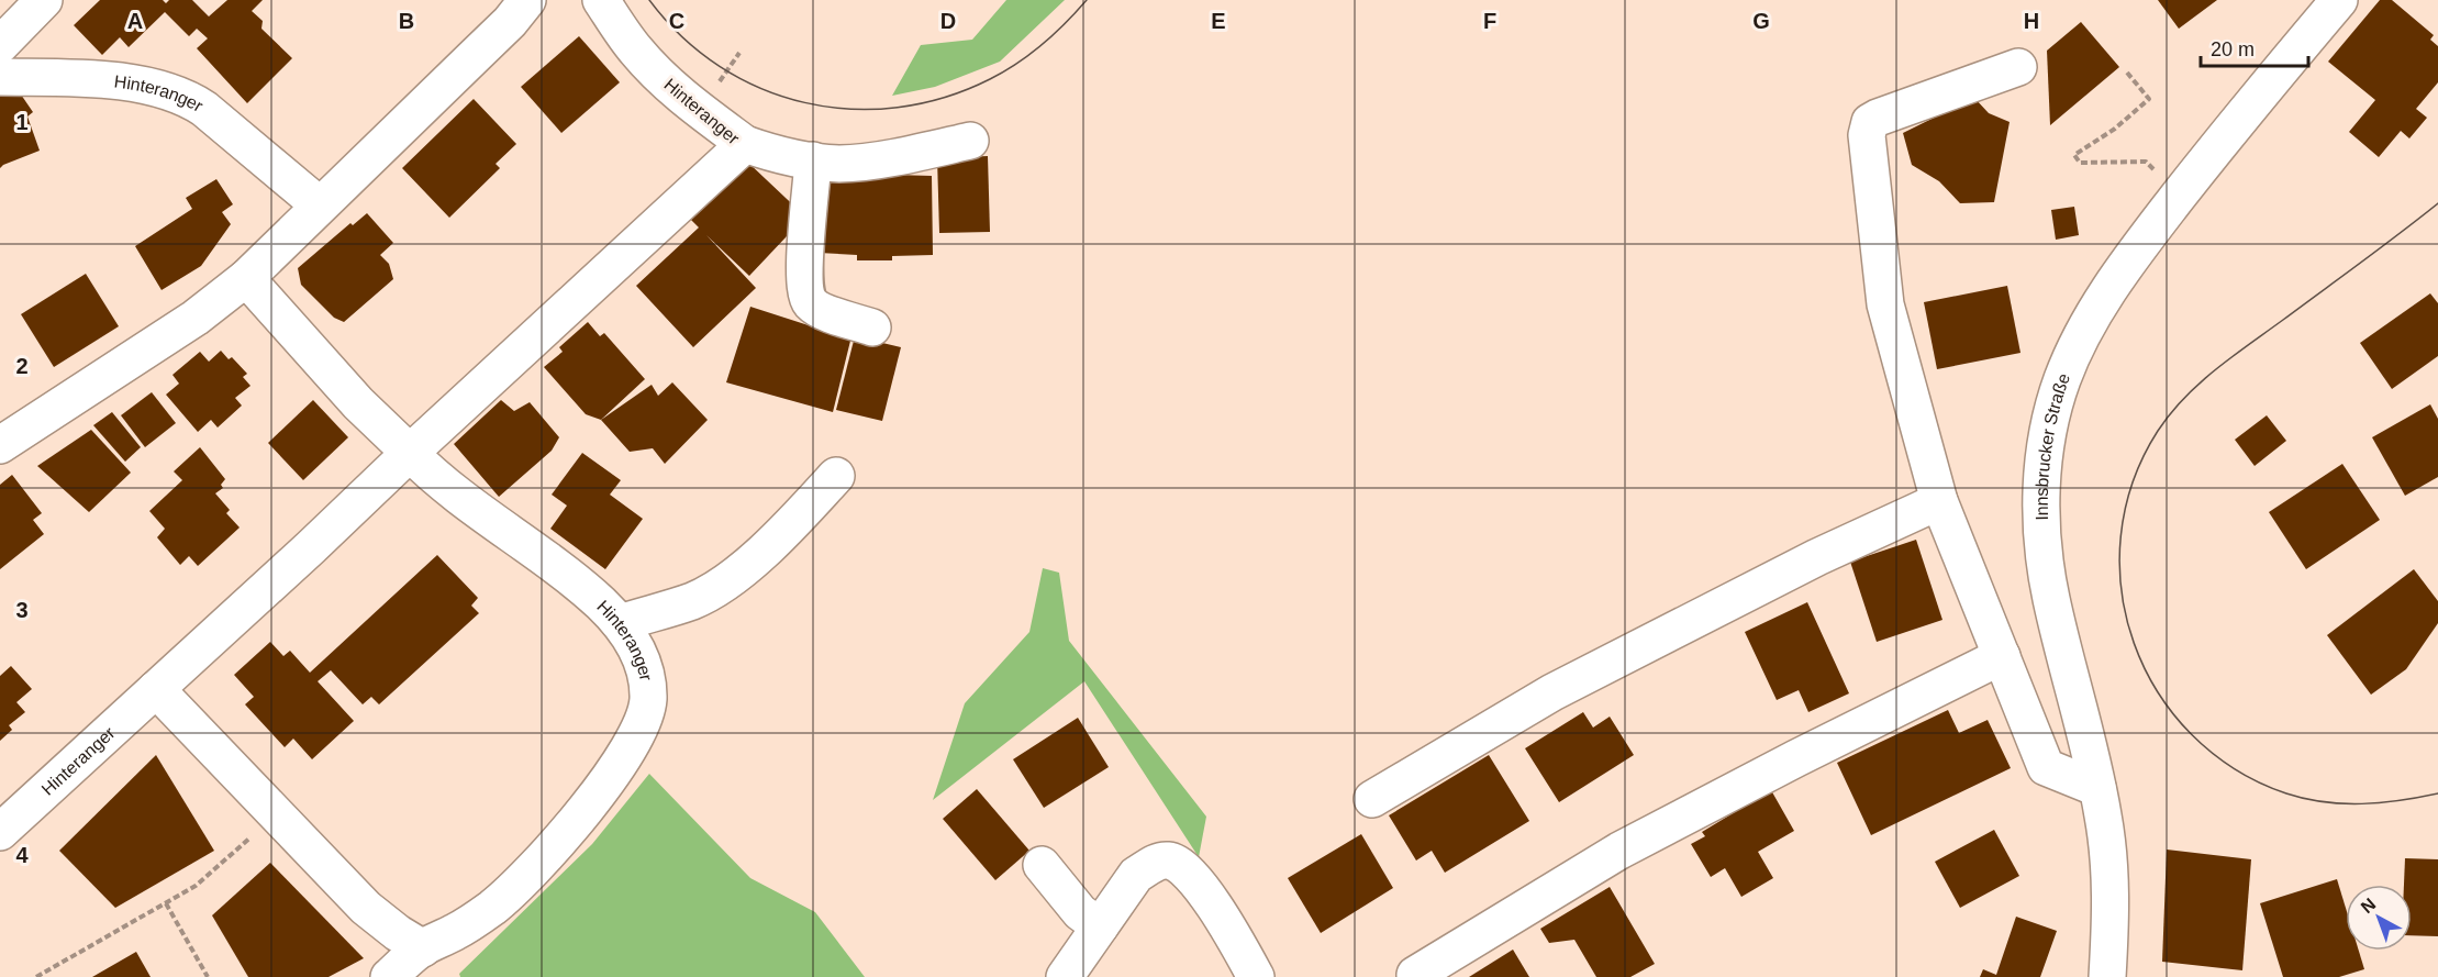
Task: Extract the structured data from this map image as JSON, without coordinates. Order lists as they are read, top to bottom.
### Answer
{
  "streets": {
    "street": ["Hinteranger", "Innsbrucker Straße"]
  },
  "scale_bar": "20 m",
  "north": "top left",
  "grid": {
    "columns": [
      "A",
      "B",
      "C",
      "D",
      "E",
      "F",
      "G",
      "H"
    ],
    "rows": [
      "1",
      "2",
      "3",
      "4"
    ]
  }
}
